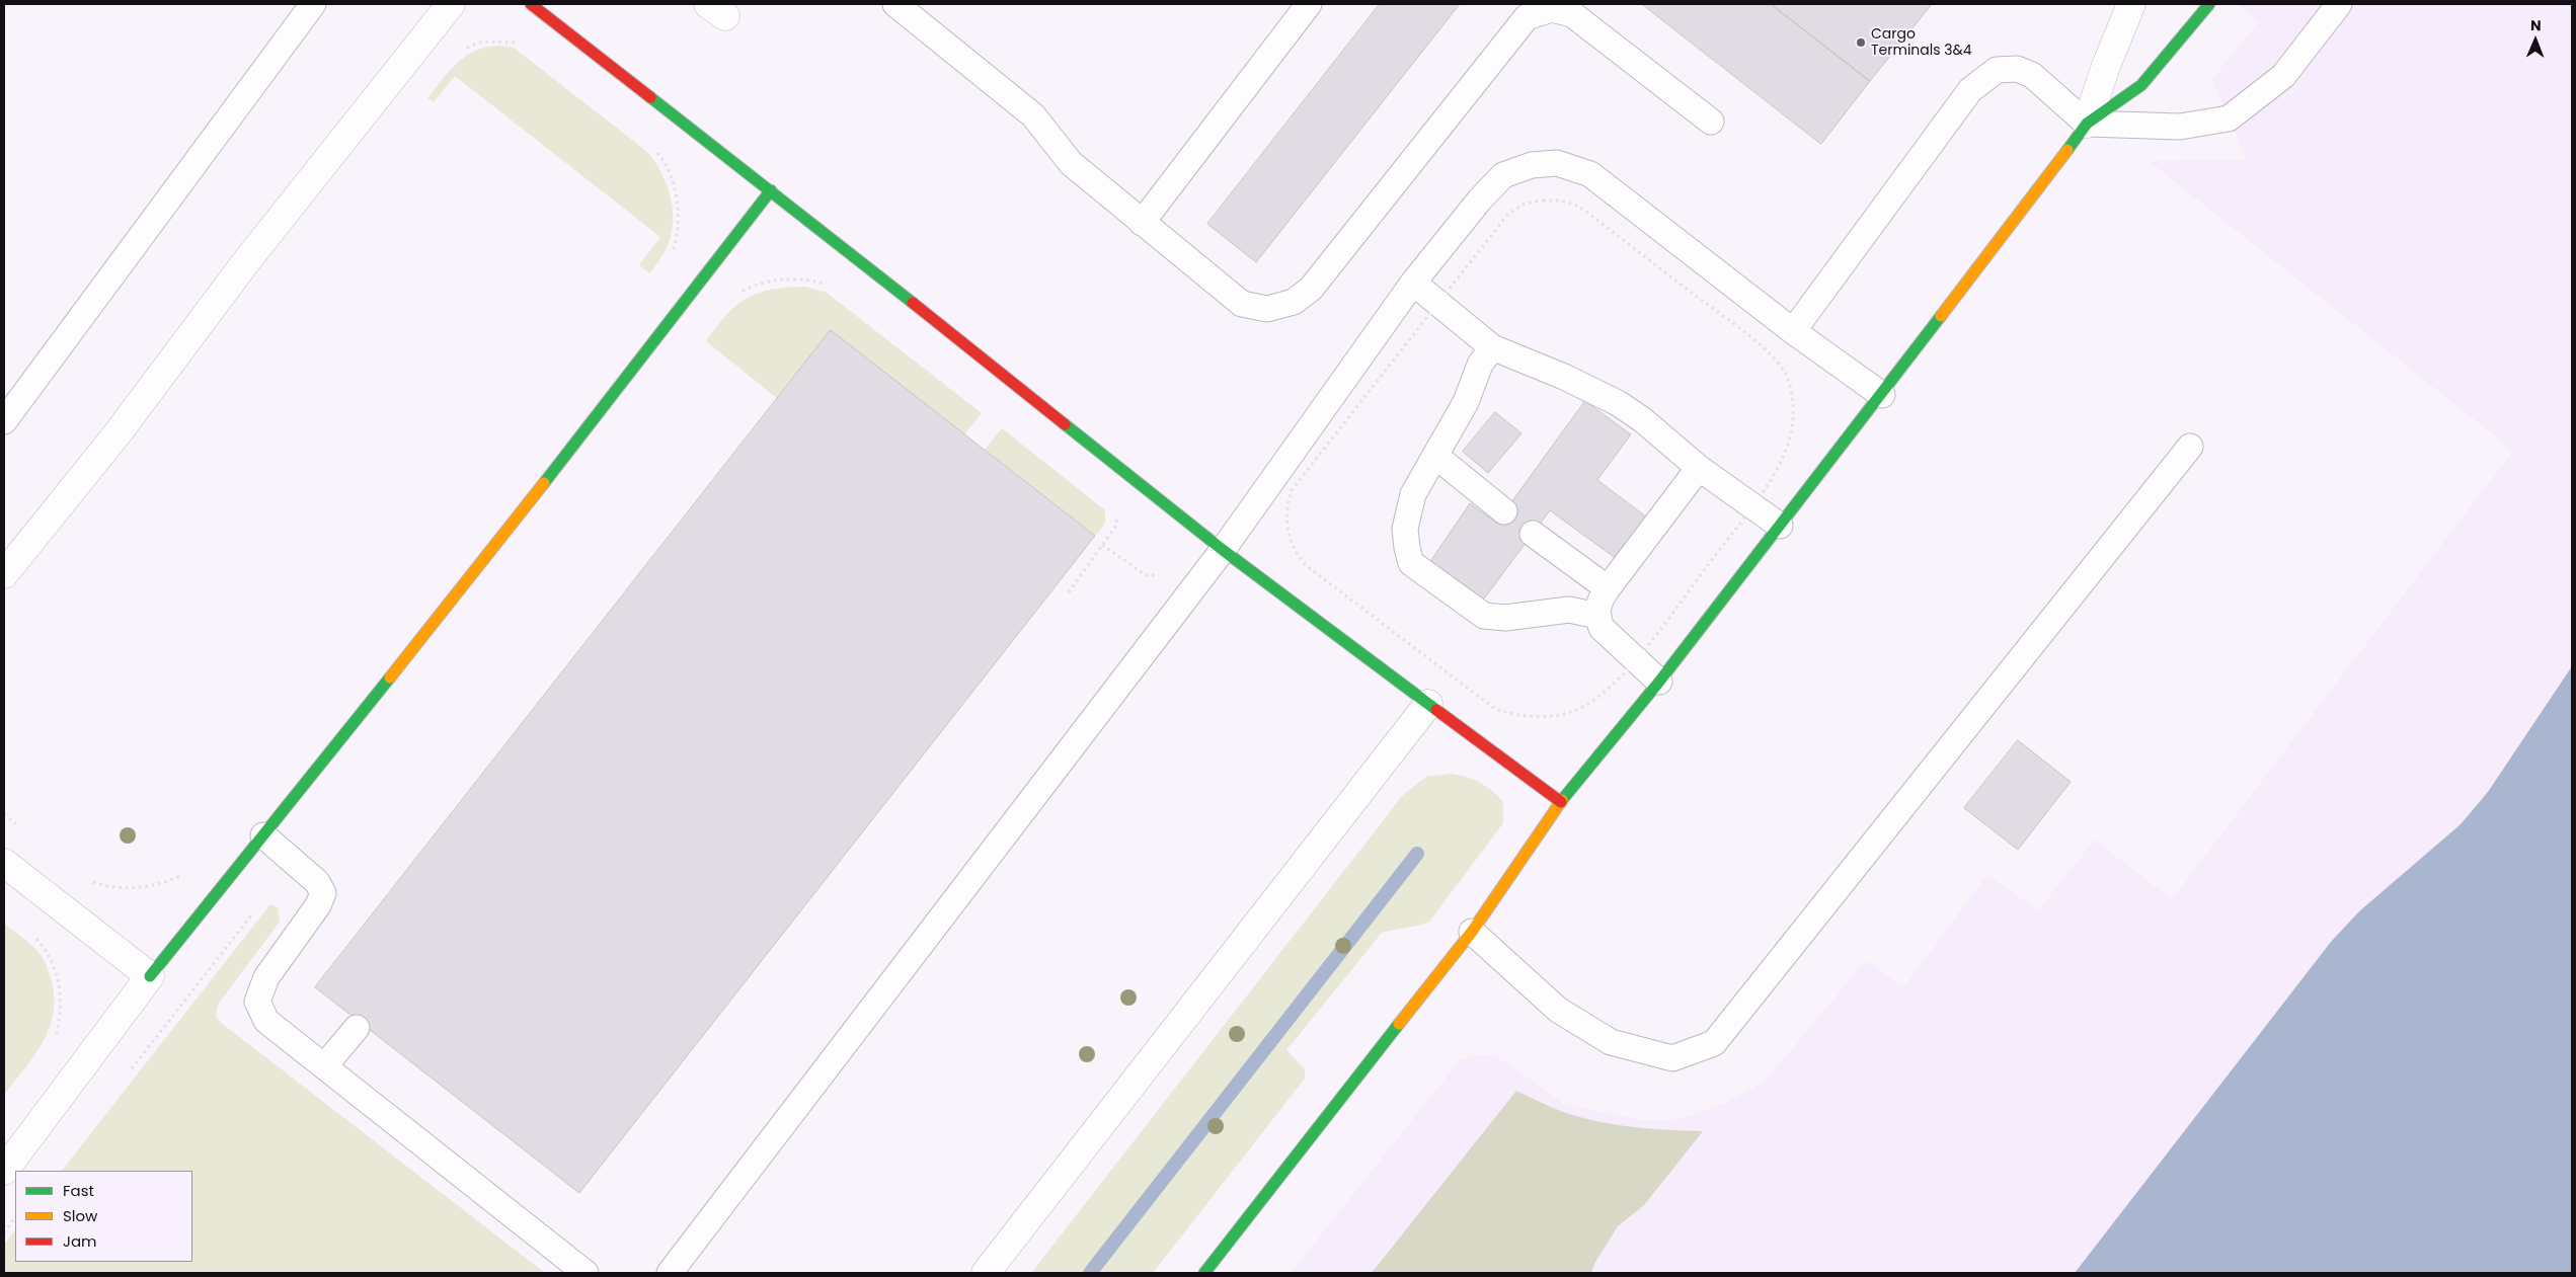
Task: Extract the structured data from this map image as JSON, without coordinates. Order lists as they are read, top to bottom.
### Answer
{
  "places": ["Cargo Terminals 3&4"],
  "legend": ["Fast", "Slow", "Jam"],
  "north": "top"
}
